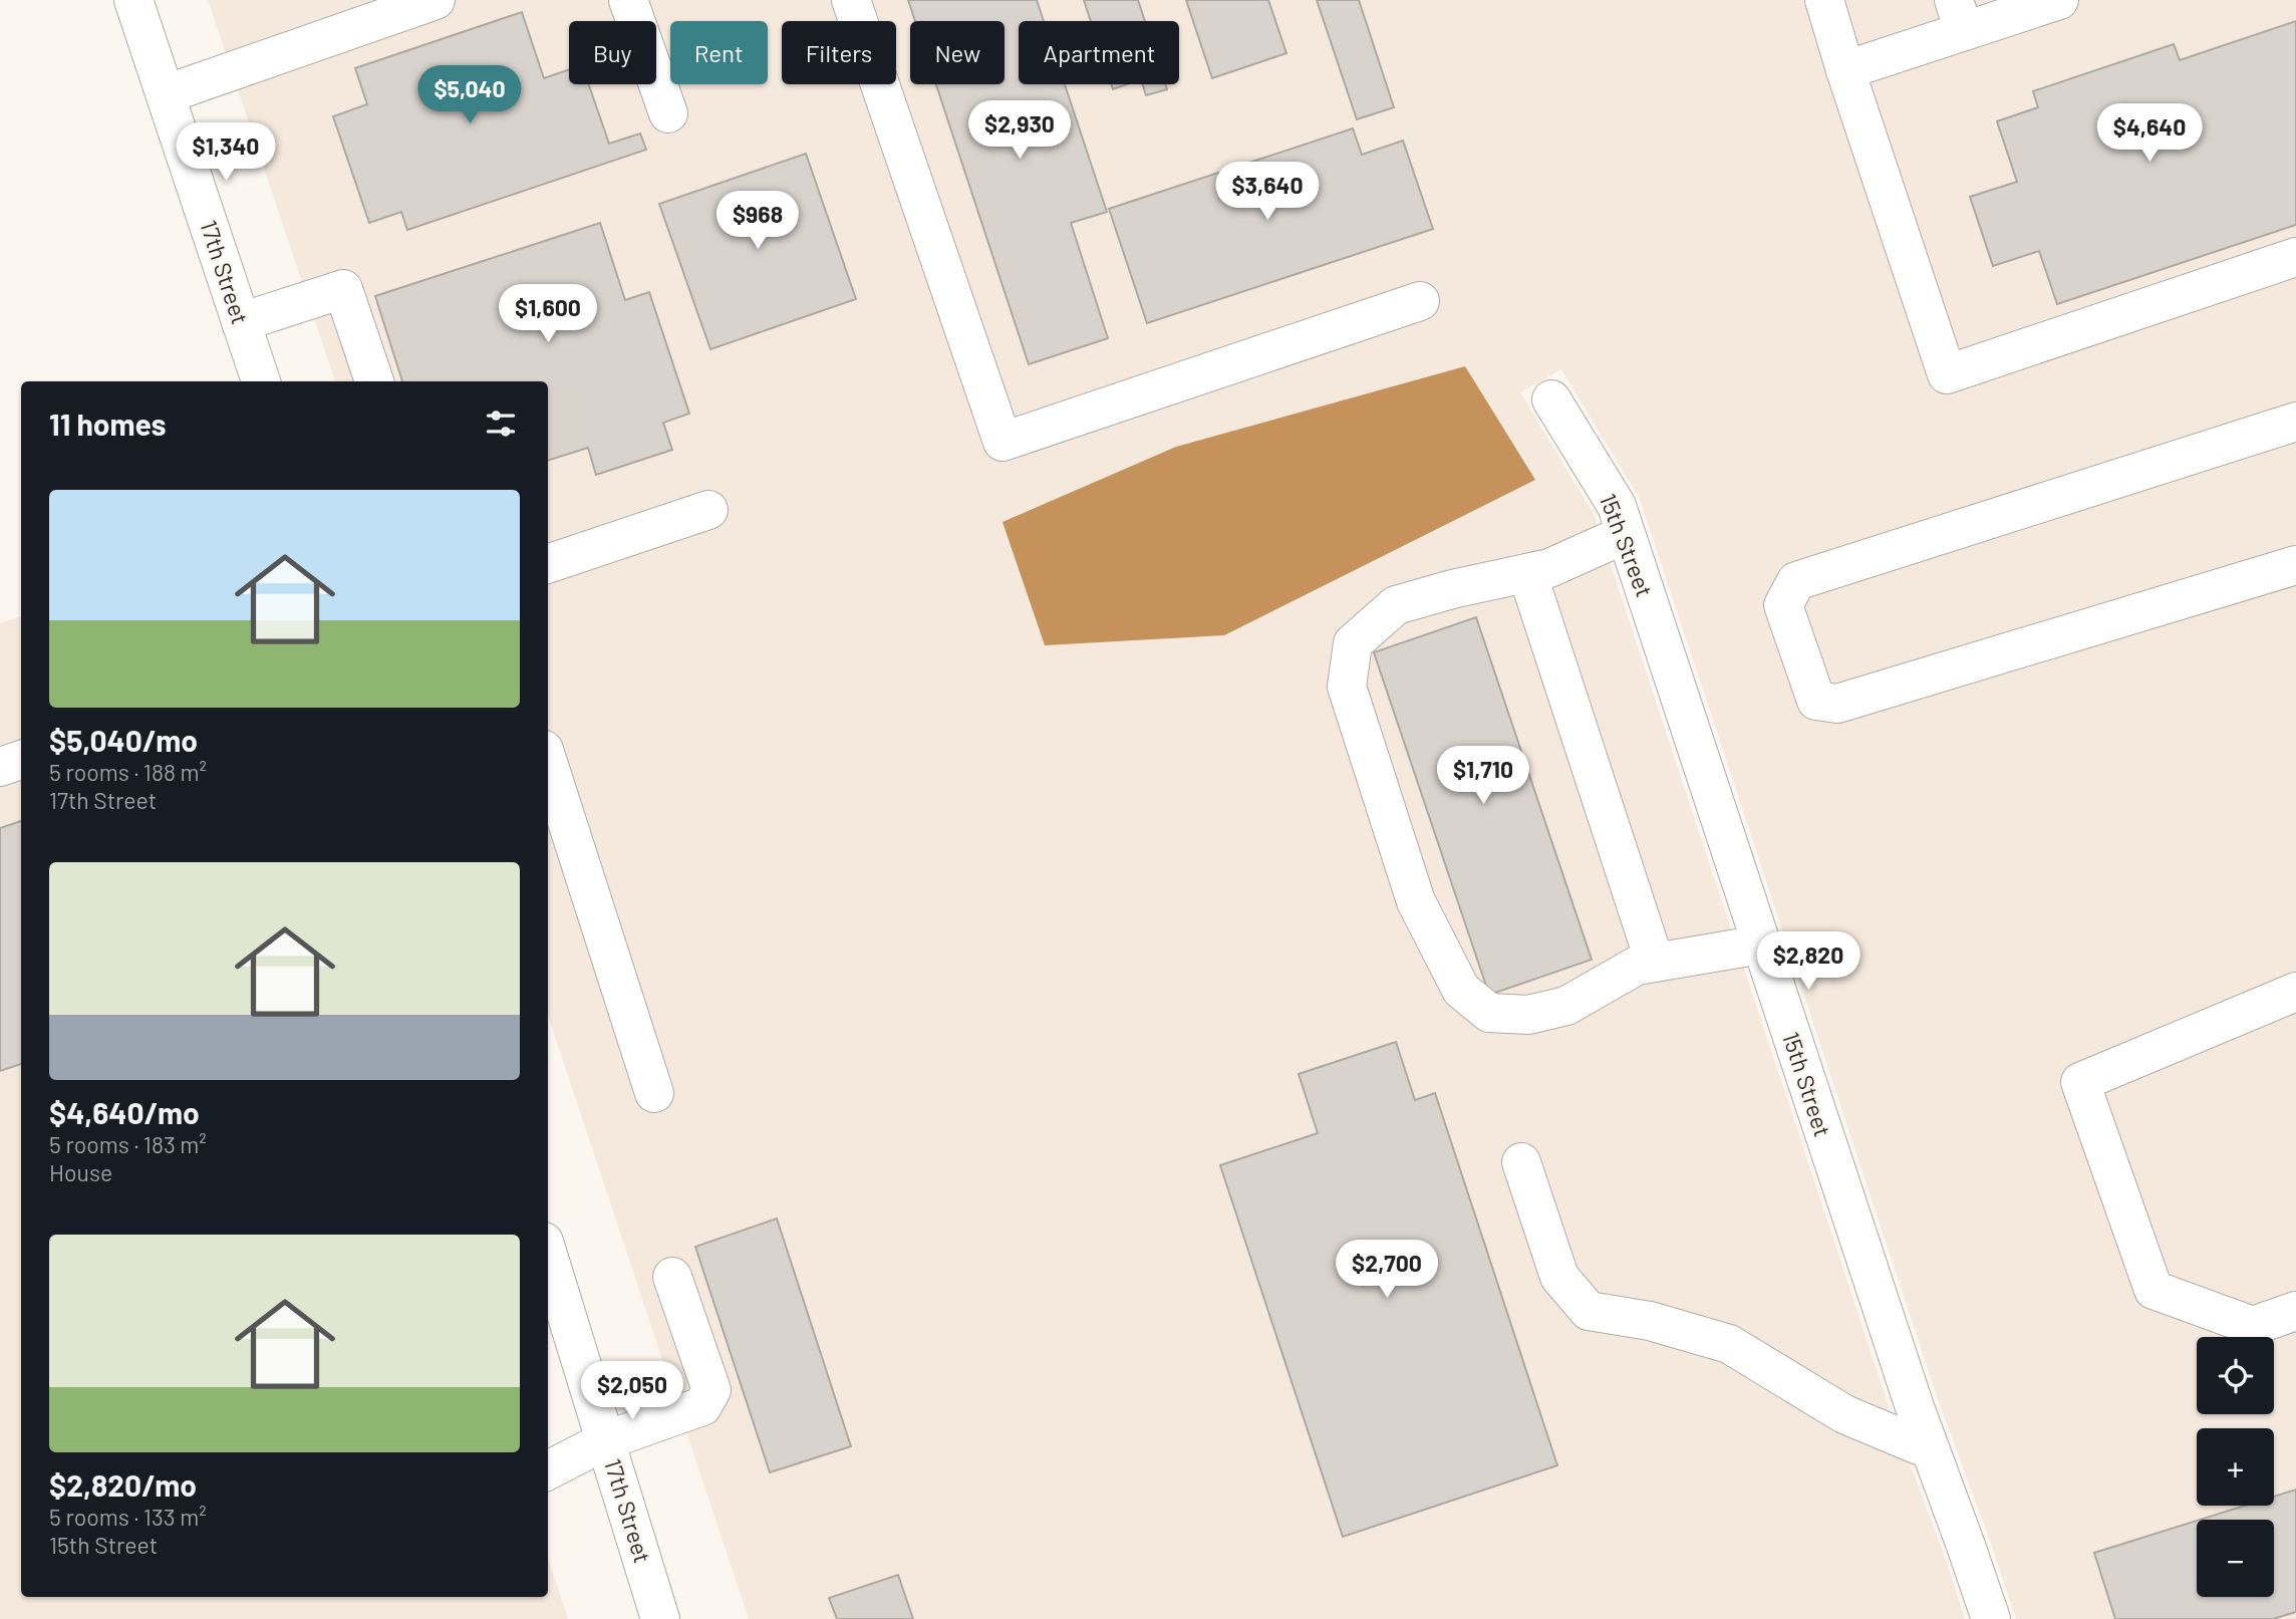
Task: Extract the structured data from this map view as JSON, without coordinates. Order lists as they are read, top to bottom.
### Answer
{
  "streets": {
    "street": ["17th Street", "15th Street"]
  },
  "page": {
    "chip": [
      "Buy",
      "Rent",
      "Filters",
      "New",
      "Apartment"
    ],
    "price": [
      "$5,040",
      "$2,930",
      "$4,640",
      "$1,340",
      "$3,640",
      "$968",
      "$1,600",
      "$1,710",
      "$2,820",
      "$2,700",
      "$2,050"
    ],
    "heading": "11 homes",
    "list": [
      {
        "name": "$5,040/mo",
        "note": "5 rooms · 188 m² · 17th Street"
      },
      {
        "name": "$4,640/mo",
        "note": "5 rooms · 183 m² · House"
      },
      {
        "name": "$2,820/mo",
        "note": "5 rooms · 133 m² · 15th Street"
      }
    ],
    "map_buttons": ["+", "−"]
  }
}
